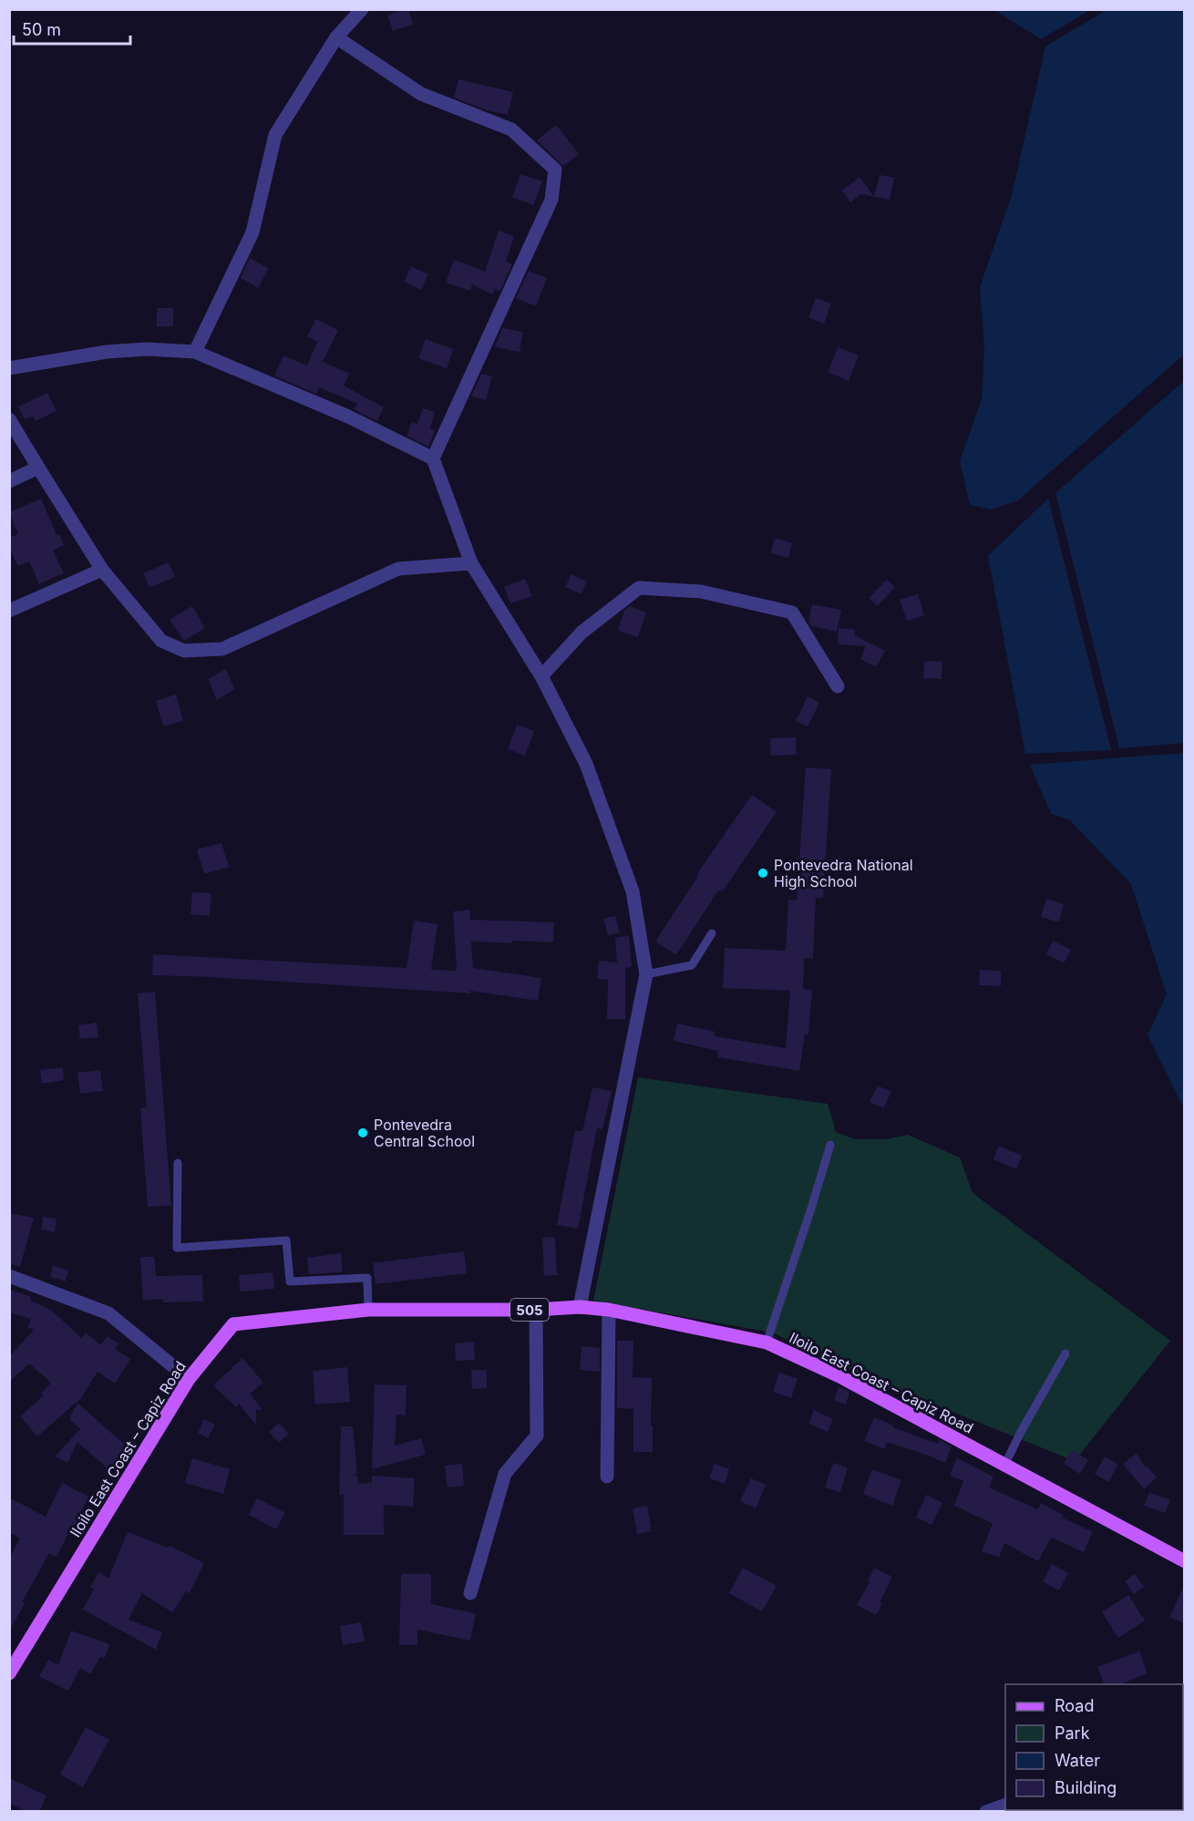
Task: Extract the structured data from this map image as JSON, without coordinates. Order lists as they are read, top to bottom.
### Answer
{
  "streets": {
    "main road": ["505", "Iloilo East Coast – Capiz Road"]
  },
  "places": ["Pontevedra National High School", "Pontevedra Central School"],
  "legend": [
    "Road",
    "Park",
    "Water",
    "Building"
  ],
  "scale_bar": "50 m"
}
